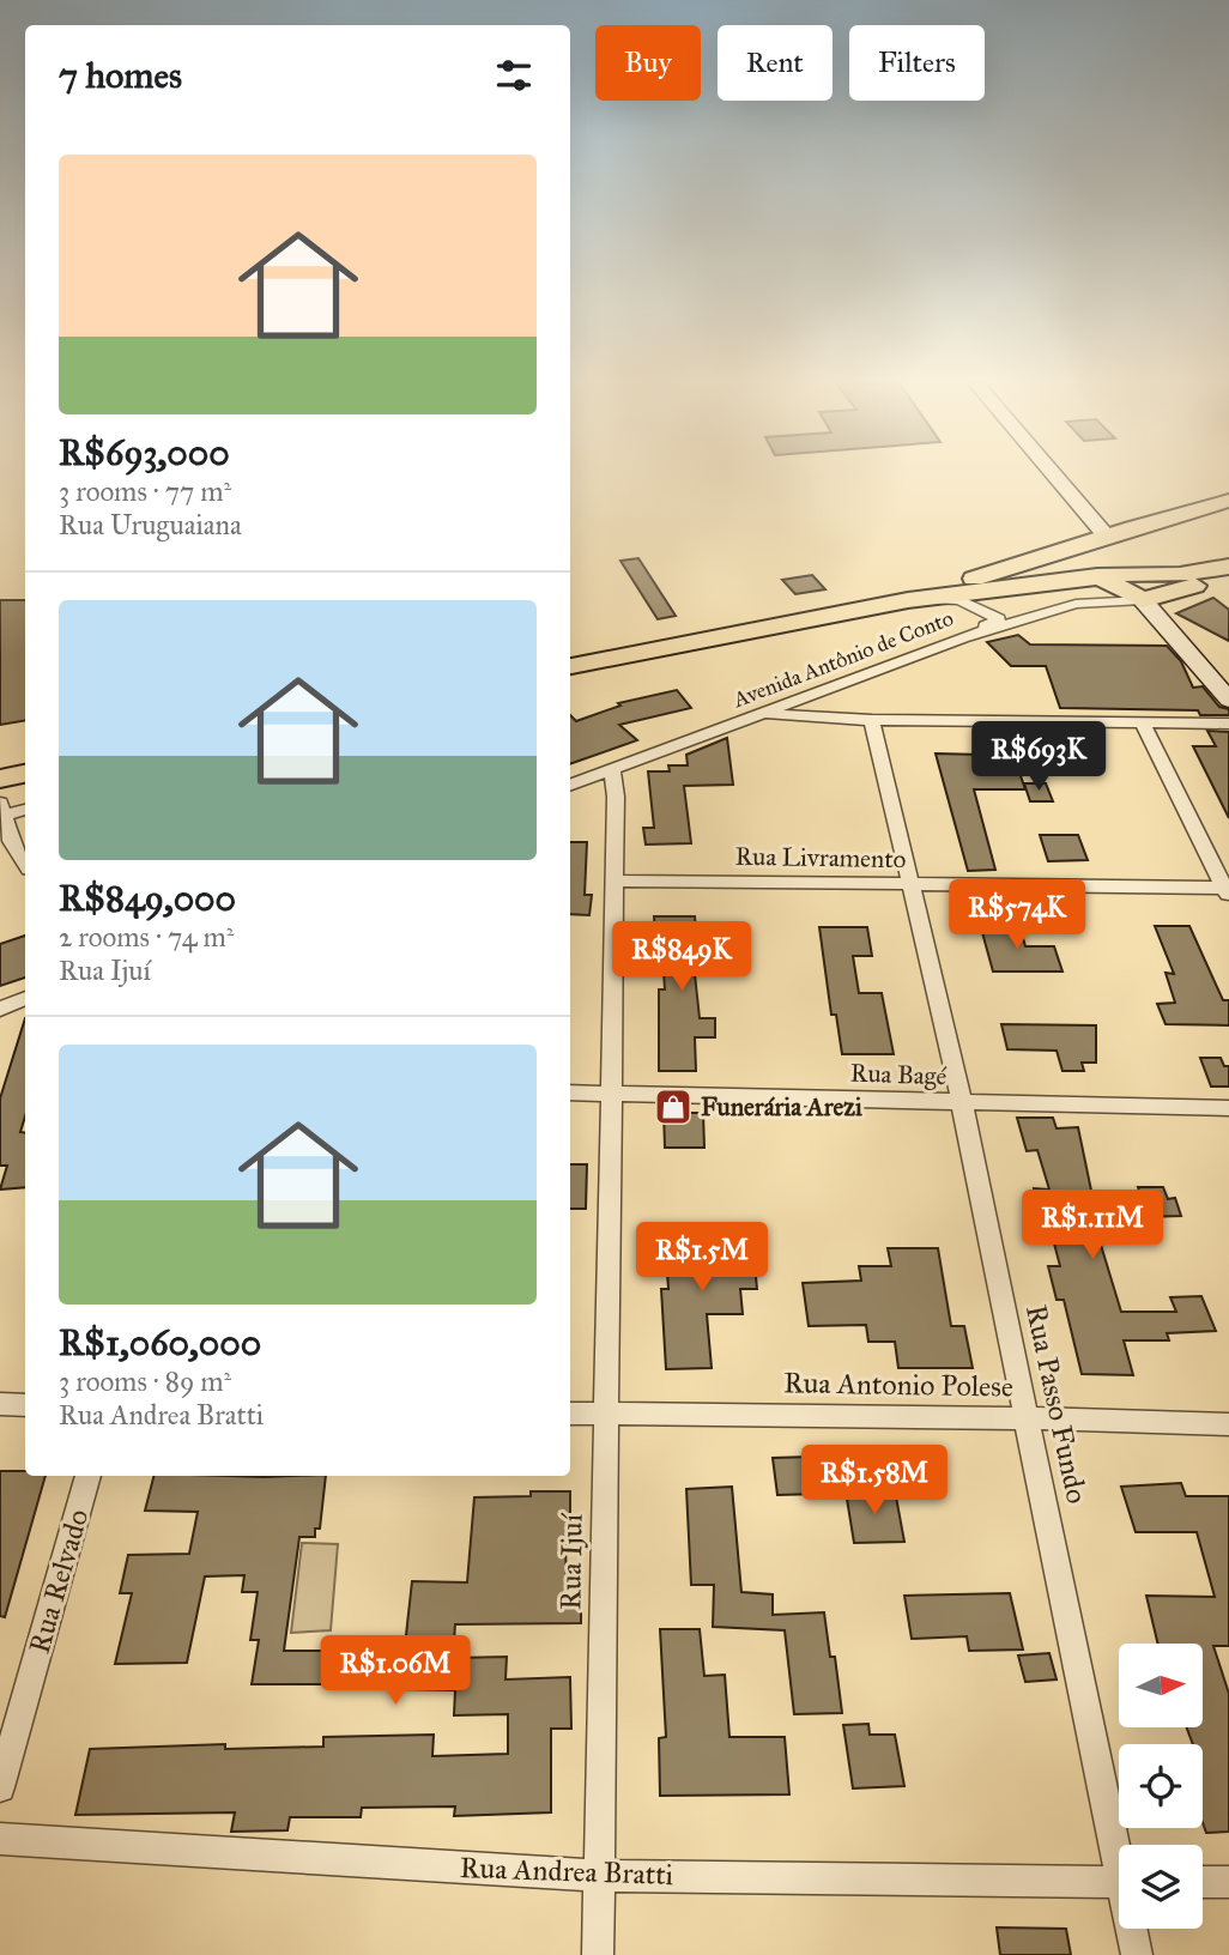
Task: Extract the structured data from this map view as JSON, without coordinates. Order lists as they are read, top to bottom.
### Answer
{
  "streets": {
    "street": [
      "Avenida Antônio de Conto",
      "Rua Livramento",
      "Rua Bagé",
      "Rua Antonio Polese",
      "Rua Passo Fundo",
      "Rua Ijuí",
      "Rua Relvado",
      "Rua Andrea Bratti"
    ]
  },
  "crossings": [
    ["Avenida Antônio de Conto", "Rua Ijuí"],
    ["Rua Livramento", "Rua Passo Fundo"],
    ["Rua Livramento", "Rua Ijuí"],
    ["Rua Bagé", "Rua Passo Fundo"],
    ["Rua Bagé", "Rua Ijuí"],
    ["Rua Antonio Polese", "Rua Passo Fundo"],
    ["Rua Antonio Polese", "Rua Ijuí"],
    ["Rua Ijuí", "Rua Andrea Bratti"]
  ],
  "places": {
    "shop": ["Funerária Arezi"]
  },
  "north": "right",
  "page": {
    "chip": ["Buy", "Rent", "Filters"],
    "heading": "7 homes",
    "list": [
      {
        "name": "R$693,000",
        "note": "3 rooms · 77 m² · Rua Uruguaiana"
      },
      {
        "name": "R$849,000",
        "note": "2 rooms · 74 m² · Rua Ijuí"
      },
      {
        "name": "R$1,060,000",
        "note": "3 rooms · 89 m² · Rua Andrea Bratti"
      }
    ],
    "price": [
      "R$693K",
      "R$574K",
      "R$849K",
      "R$1.11M",
      "R$1.5M",
      "R$1.58M",
      "R$1.06M"
    ]
  }
}
